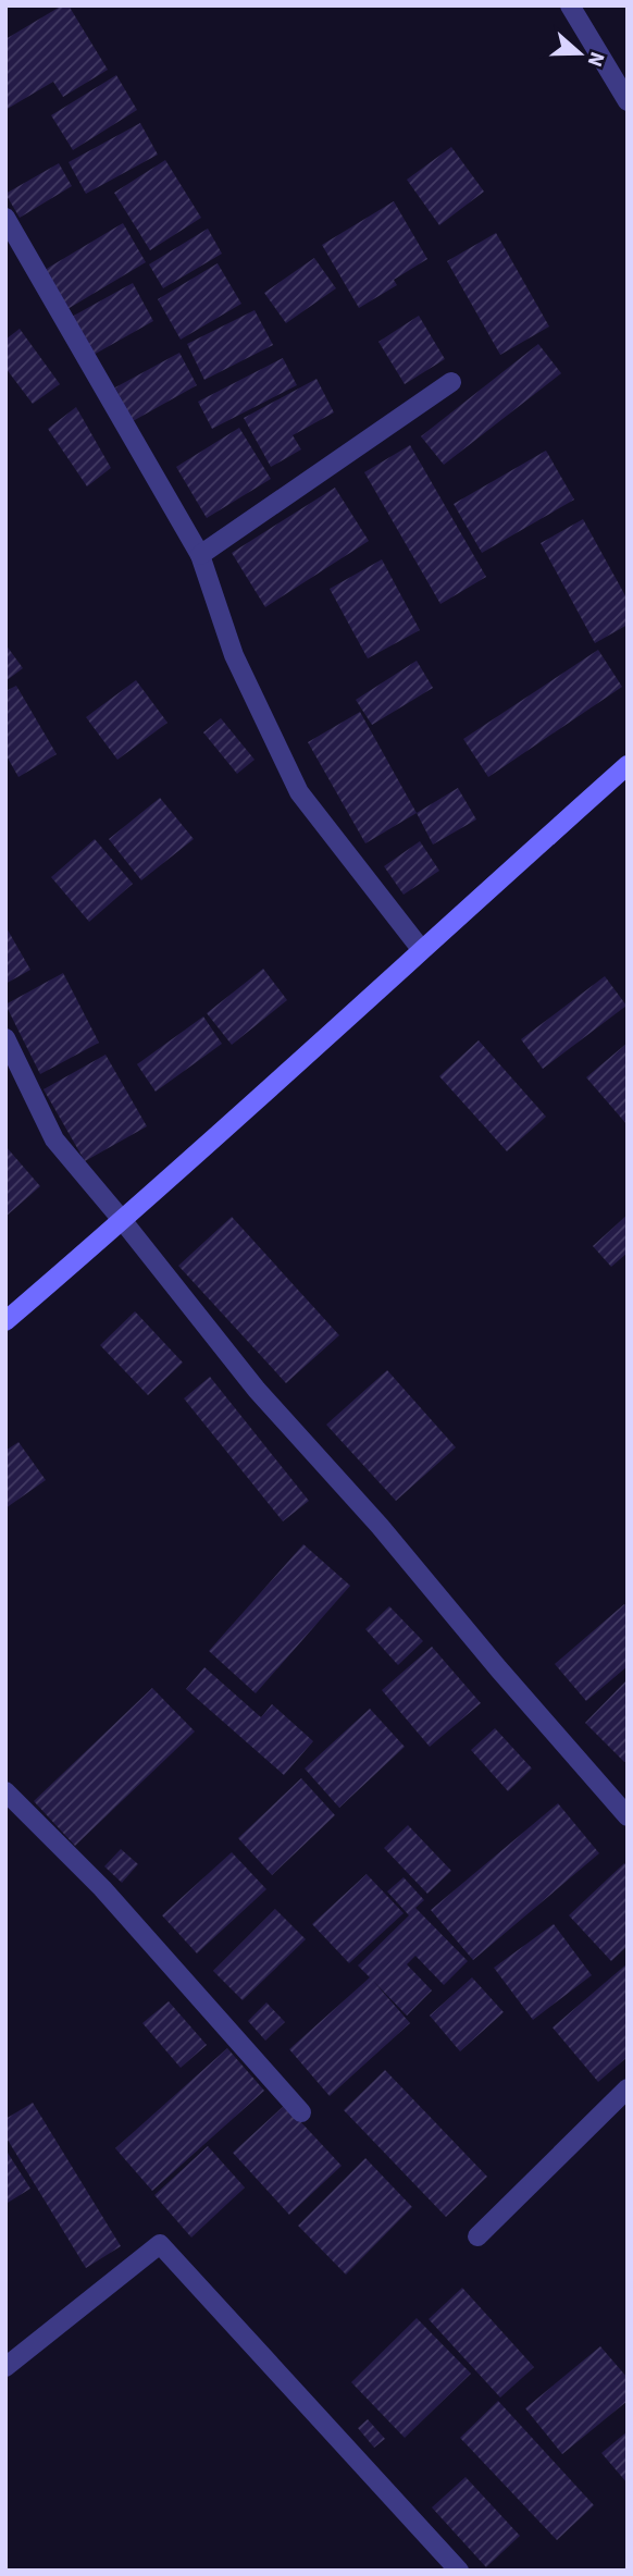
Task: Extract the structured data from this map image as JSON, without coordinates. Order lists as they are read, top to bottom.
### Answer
{
  "north": "right"
}
